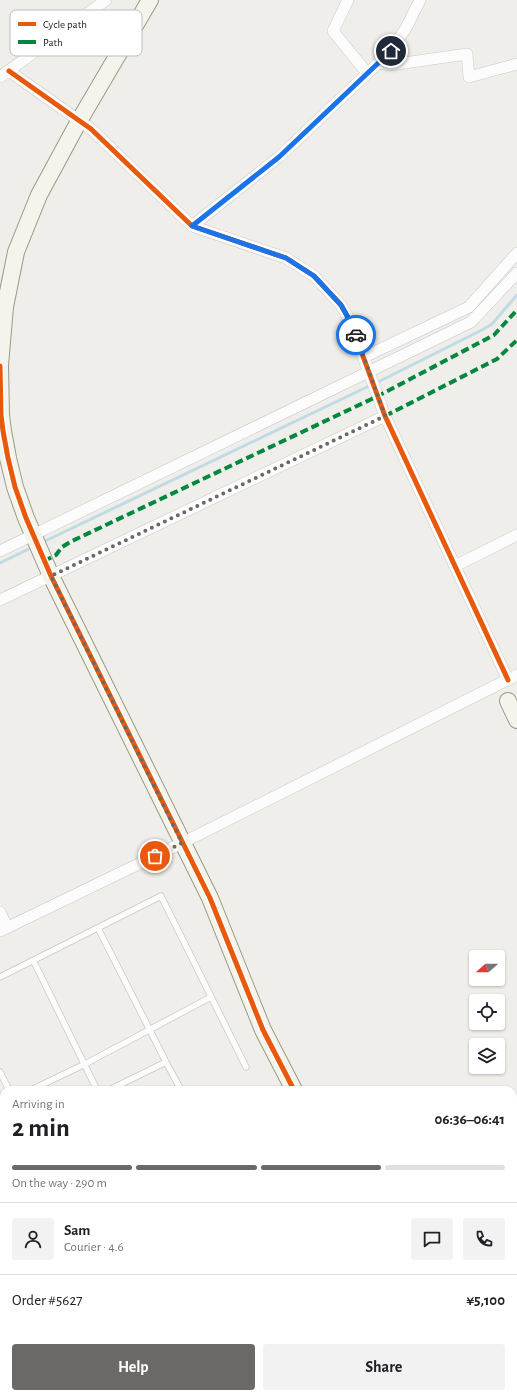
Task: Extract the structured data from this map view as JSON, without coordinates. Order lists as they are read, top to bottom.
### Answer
{
  "legend": ["Cycle path", "Path"],
  "north": "left",
  "page": {
    "heading": ["2 min", "Arriving in", "06:36–06:41"],
    "panel": [
      "Sam",
      "Courier · 4.6",
      "Order #5627",
      "¥5,100"
    ],
    "bar": "On the way · 290 m",
    "buttons": ["Help", "Share"]
  }
}
